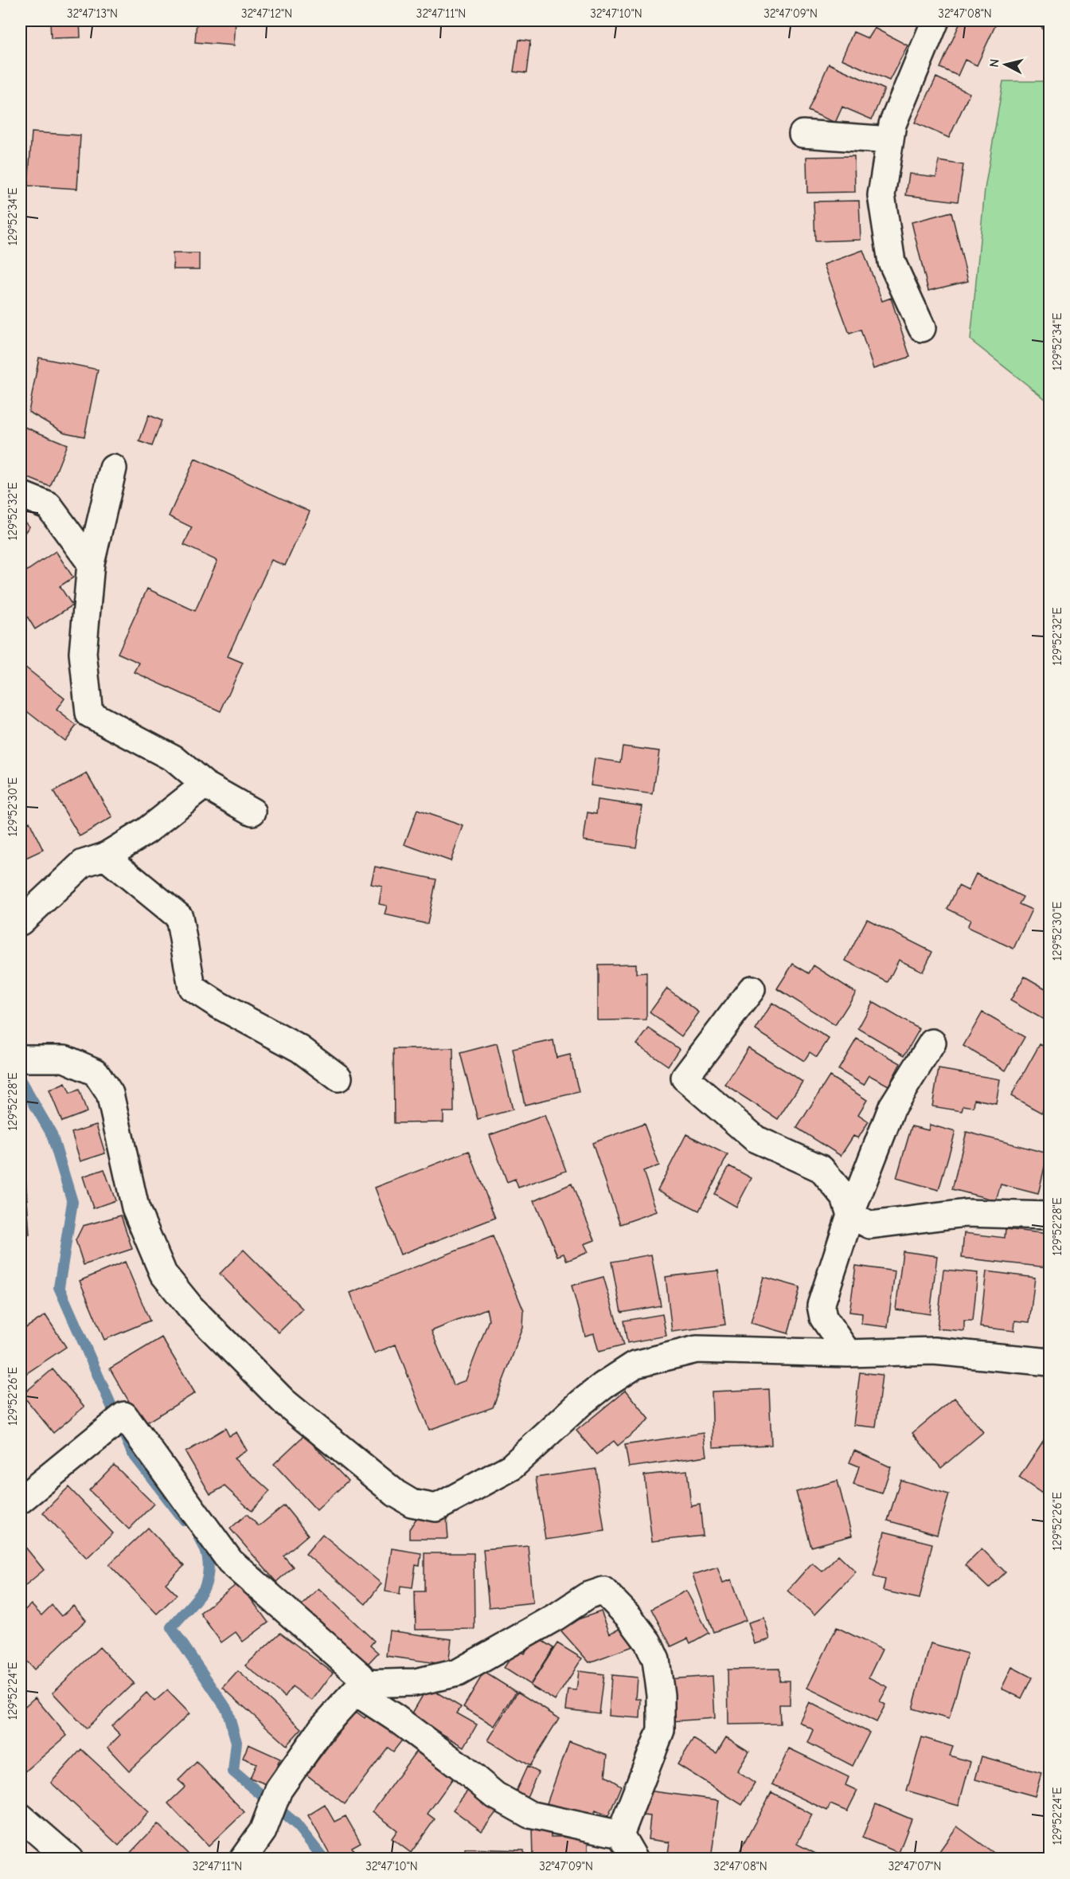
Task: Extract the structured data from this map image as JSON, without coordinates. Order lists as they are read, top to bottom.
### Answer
{
  "north": "left",
  "coordinates": [
    "32°47'13\"N",
    "32°47'12\"N",
    "32°47'11\"N",
    "32°47'10\"N",
    "32°47'09\"N",
    "32°47'08\"N",
    "129°52'34\"E",
    "129°52'32\"E",
    "129°52'30\"E",
    "129°52'28\"E",
    "129°52'26\"E",
    "129°52'24\"E",
    "32°47'07\"N"
  ]
}
